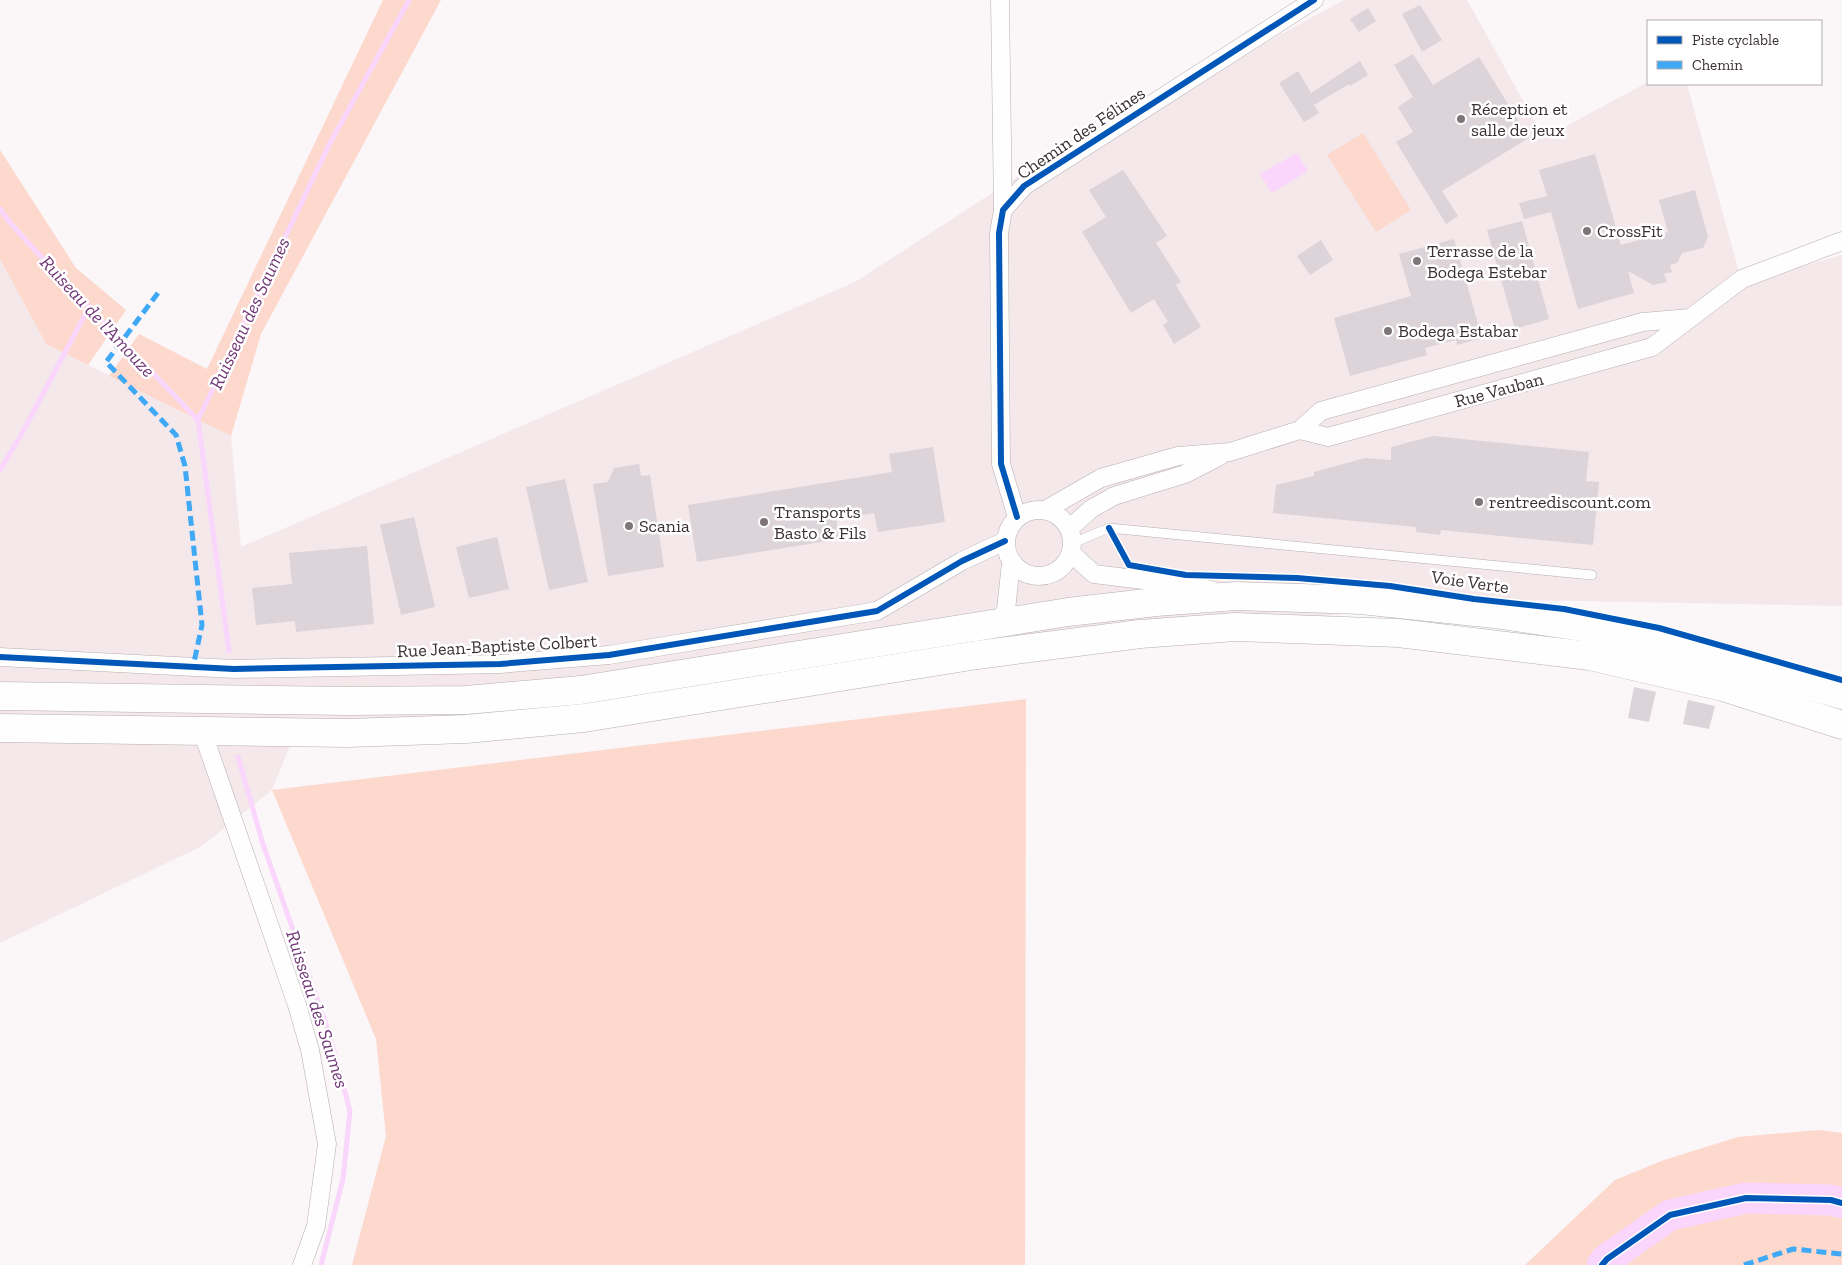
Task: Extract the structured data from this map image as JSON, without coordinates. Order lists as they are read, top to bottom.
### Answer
{
  "streets": {
    "street": ["Chemin des Félines", "Rue Vauban", "Rue Jean-Baptiste Colbert"],
    "cycle path": ["Voie Verte"]
  },
  "crossings": [
    ["Rue Vauban", "Rue Jean-Baptiste Colbert"]
  ],
  "water": ["Ruisseau des Saumes", "Ruiseau de l'Amouze"],
  "places": [
    "Réception et salle de jeux",
    "CrossFit",
    "Terrasse de la Bodega Estebar",
    "Bodega Estabar",
    "rentreediscount.com",
    "Transports Basto & Fils",
    "Scania"
  ],
  "legend": ["Piste cyclable", "Chemin"]
}
